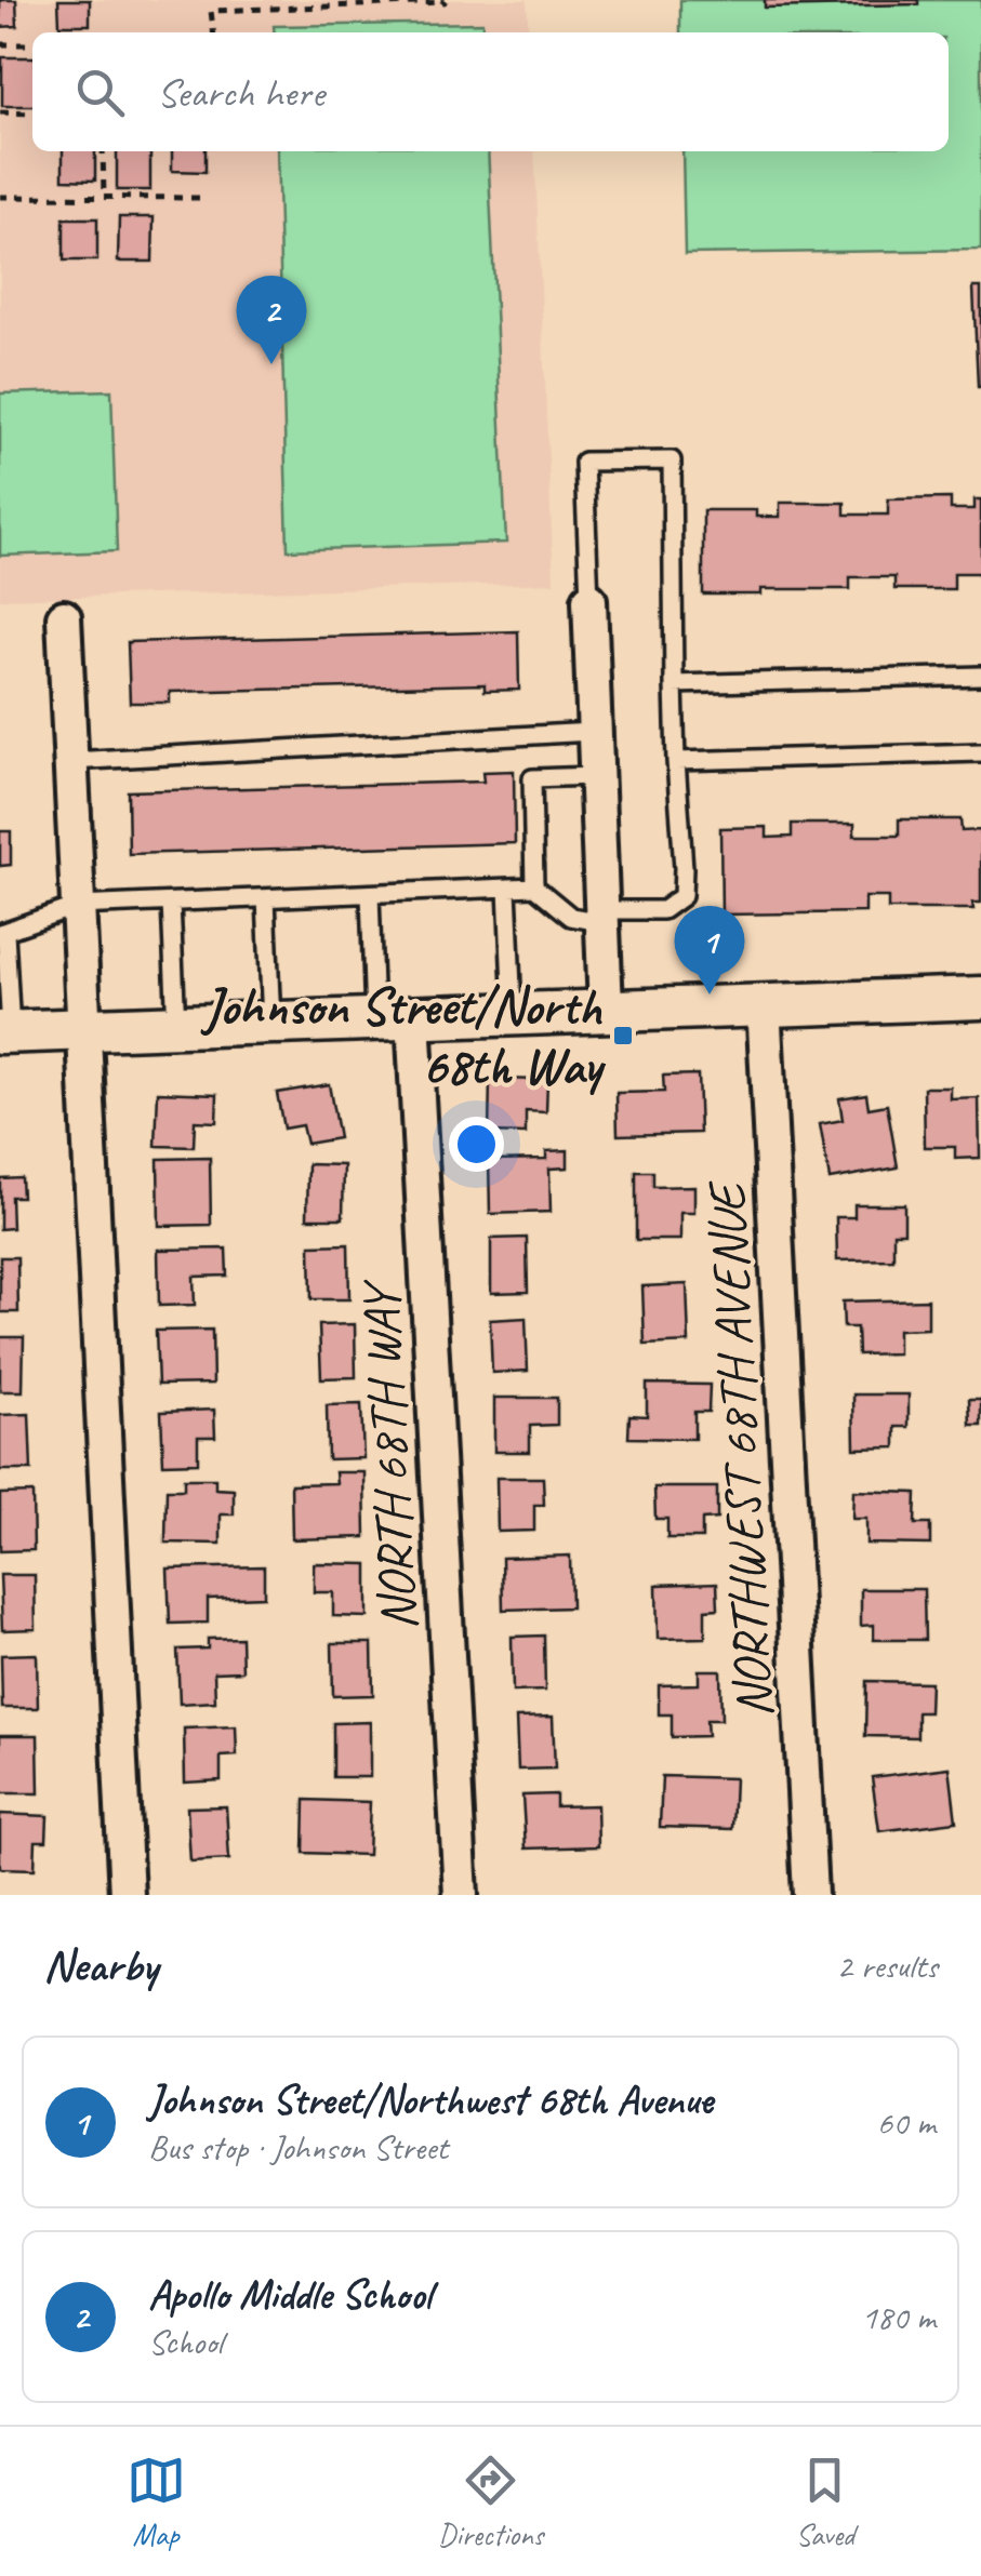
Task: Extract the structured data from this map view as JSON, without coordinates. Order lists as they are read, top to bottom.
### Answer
{
  "streets": {
    "street": ["NORTHWEST 68TH AVENUE", "NORTH 68TH WAY"]
  },
  "places": {
    "transit": ["Johnson Street/North 68th Way"]
  },
  "page": {
    "search": "Search here",
    "pins": ["2", "1"],
    "heading": ["Nearby", "2 results"],
    "list": [
      {
        "mark": "1",
        "name": "Johnson Street/Northwest 68th Avenue",
        "note": "Bus stop · Johnson Street",
        "value": "60 m"
      },
      {
        "mark": "2",
        "name": "Apollo Middle School",
        "note": "School",
        "value": "180 m"
      }
    ],
    "nav": ["Map", "Directions", "Saved"]
  }
}
